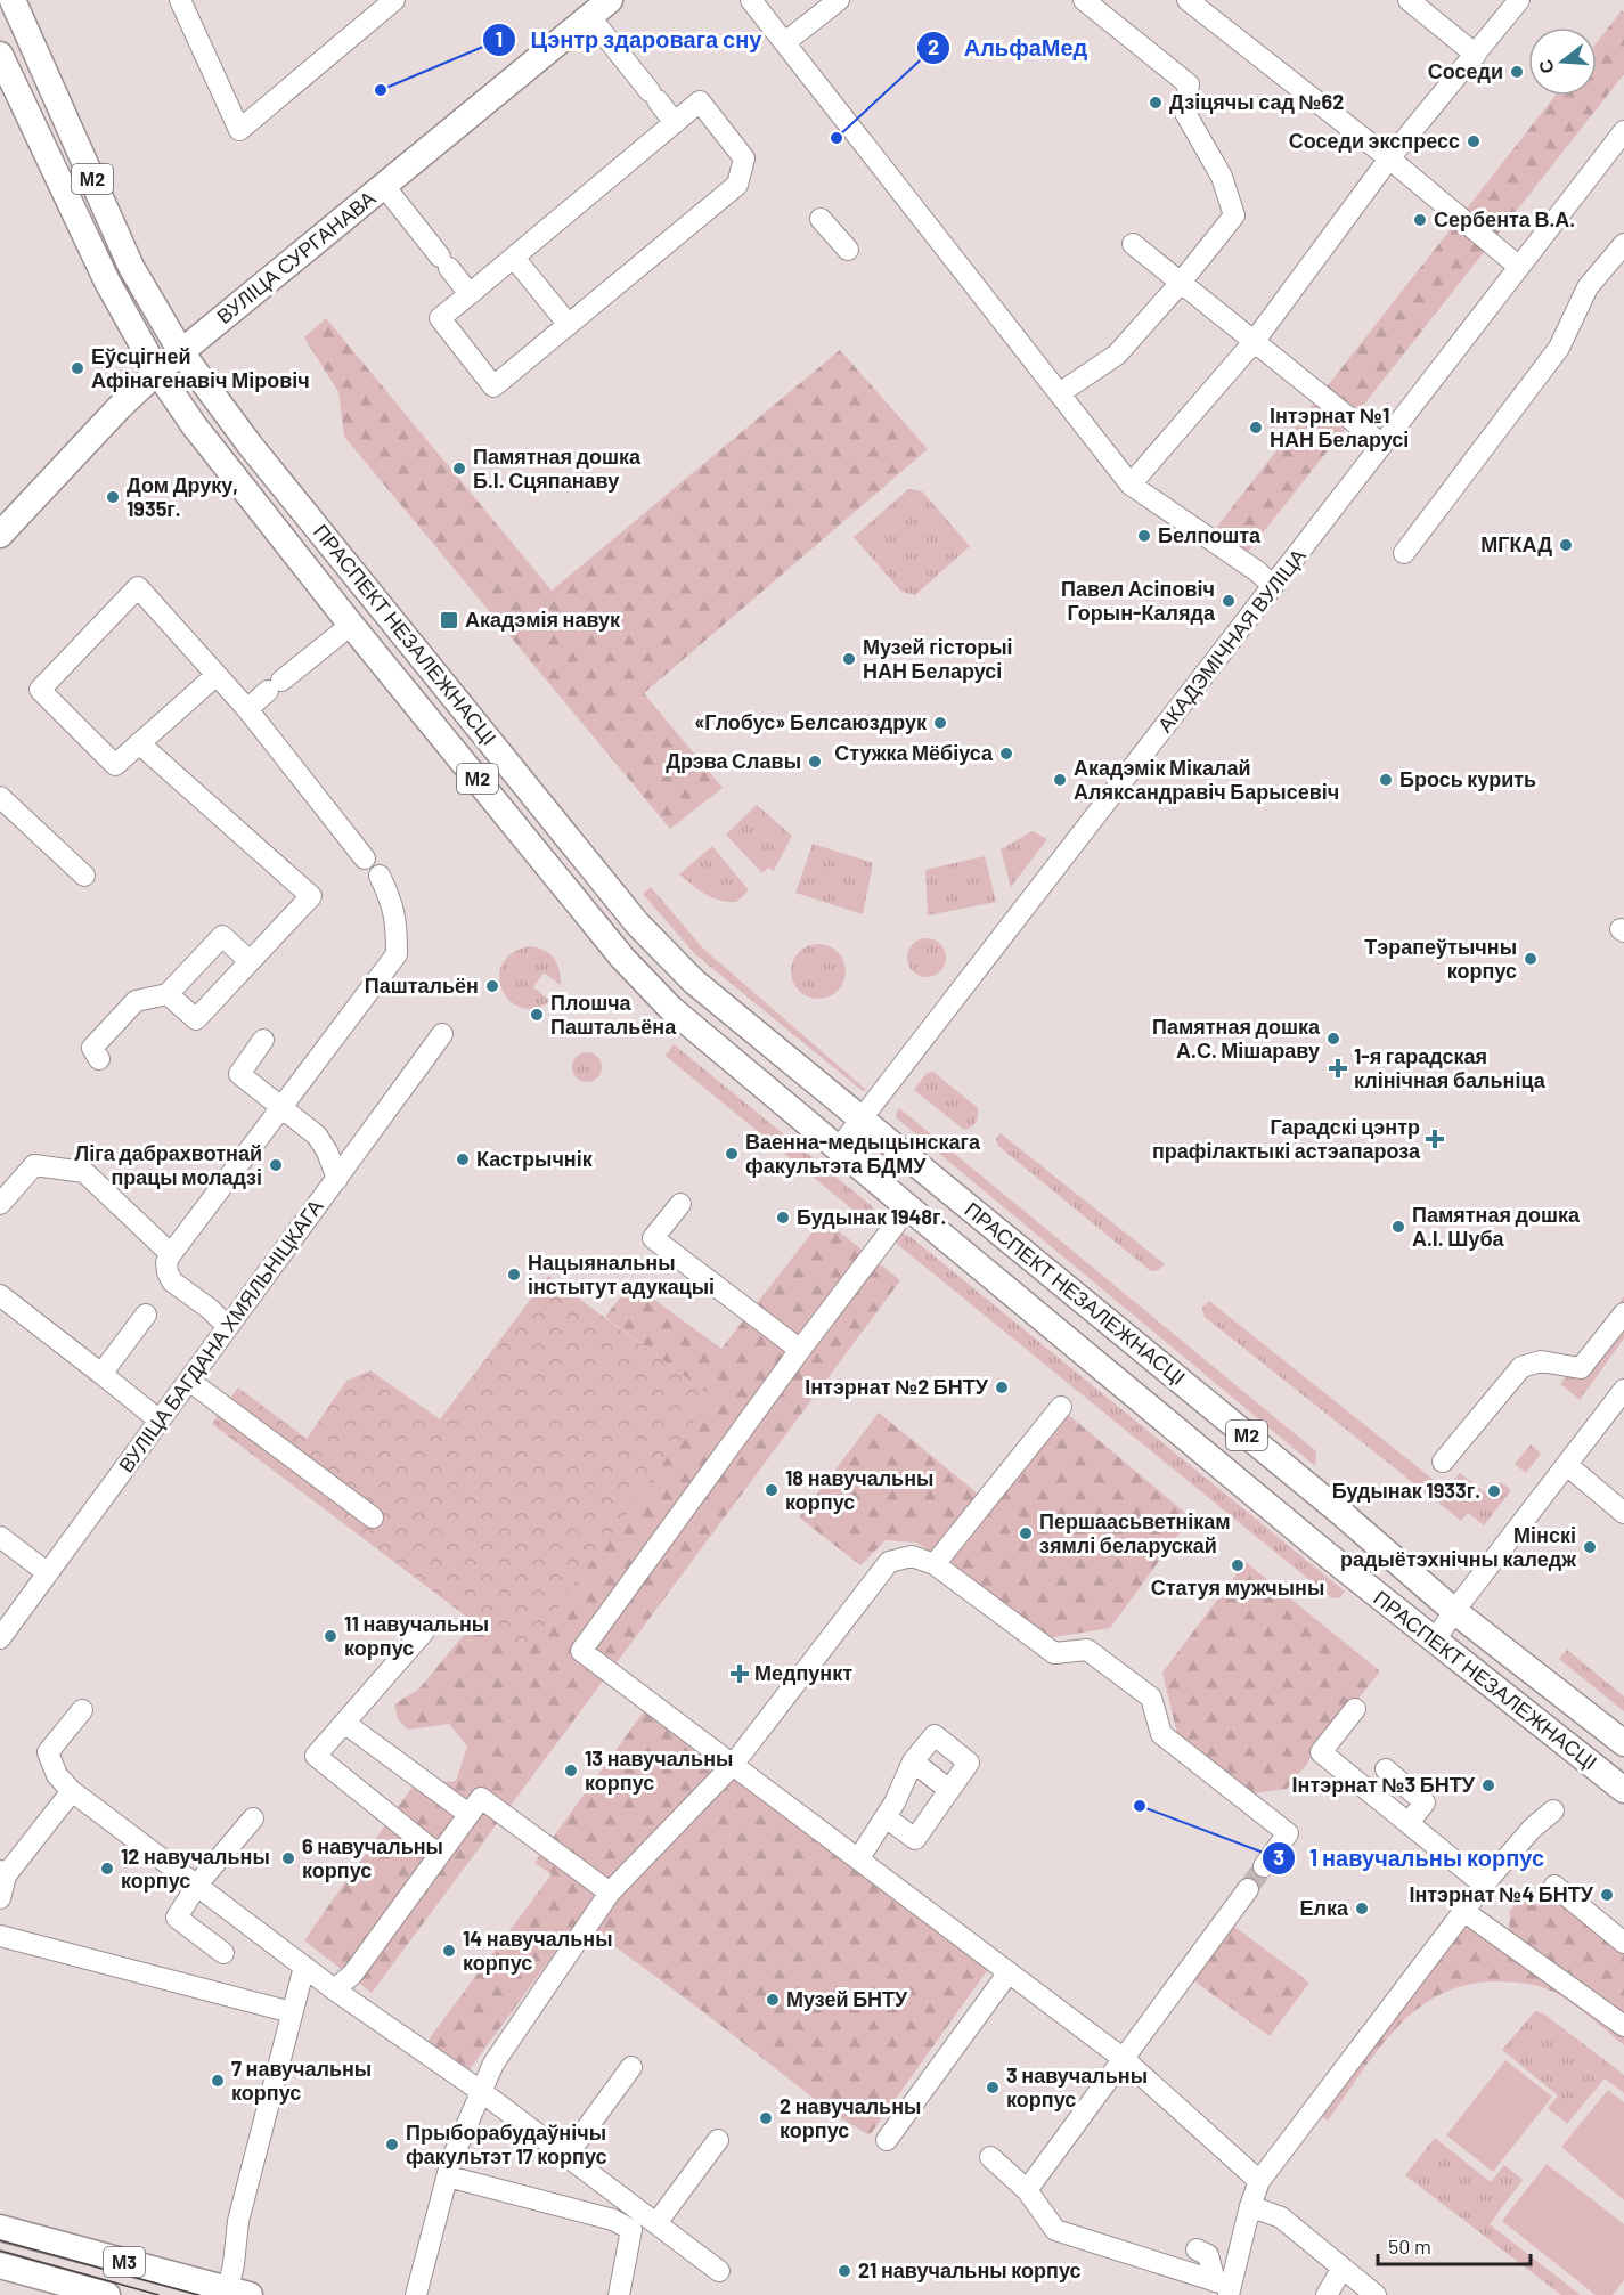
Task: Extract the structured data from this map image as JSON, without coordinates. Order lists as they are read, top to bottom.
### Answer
{
  "streets": {
    "main road": [
      "М2",
      "ВУЛІЦА СУРГАНАВА",
      "ПРАСПЕКТ НЕЗАЛЕЖНАСЦІ",
      "М3"
    ],
    "street": ["АКАДЭМІЧНАЯ ВУЛІЦА", "ВУЛІЦА БАГДАНА ХМЯЛЬНІЦКАГА"]
  },
  "crossings": [
    ["ВУЛІЦА СУРГАНАВА", "ПРАСПЕКТ НЕЗАЛЕЖНАСЦІ"],
    ["ПРАСПЕКТ НЕЗАЛЕЖНАСЦІ", "АКАДЭМІЧНАЯ ВУЛІЦА"]
  ],
  "places": {
    "other": [
      "Соседи",
      "Цэнтр здаровага сну",
      "Дзіцячы сад №62",
      "АльфаМед",
      "Соседи экспресс",
      "Сербента В.А.",
      "Еўсцігней Афінагенавіч Міровіч",
      "Інтэрнат №1 НАН Беларусі",
      "Памятная дошка Б.І. Сцяпанаву",
      "Дом Друку, 1935г.",
      "Белпошта",
      "МГКАД",
      "Павел Асіповіч Горын-Каляда",
      "Музей гісторыі НАН Беларусі",
      "«Глобус» Белсаюздрук",
      "Стужка Мёбіуса",
      "Дрэва Славы",
      "Акадэмік Мікалай Аляксандравіч Барысевіч",
      "Брось курить",
      "Тэрапеўтычны корпус",
      "Паштальён",
      "Плошча Паштальёна",
      "Памятная дошка А.С. Мішараву",
      "Ваенна-медыцынскага факультэта БДМУ",
      "Кастрычнік",
      "Ліга дабрахвотнай працы моладзі",
      "Будынак 1948г.",
      "Памятная дошка А.І. Шуба",
      "Нацыянальны інстытут адукацыі",
      "Інтэрнат №2 БНТУ",
      "18 навучальны корпус",
      "Будынак 1933г.",
      "Першаасьветнікам зямлі беларускай",
      "Мінскі радыётэхнічны каледж",
      "Статуя мужчыны",
      "11 навучальны корпус",
      "13 навучальны корпус",
      "Інтэрнат №3 БНТУ",
      "1 навучальны корпус",
      "6 навучальны корпус",
      "12 навучальны корпус",
      "Інтэрнат №4 БНТУ",
      "Елка",
      "14 навучальны корпус",
      "Музей БНТУ",
      "7 навучальны корпус",
      "3 навучальны корпус",
      "2 навучальны корпус",
      "Прыборабудаўнічы факультэт 17 корпус",
      "21 навучальны корпус"
    ],
    "transit": ["Акадэмія навук"],
    "health": ["1-я гарадская клінічная бальніца", "Гарадскі цэнтр прафілактыкі астэапароза", "Медпункт"]
  },
  "scale_bar": "50 m",
  "north": "left"
}
